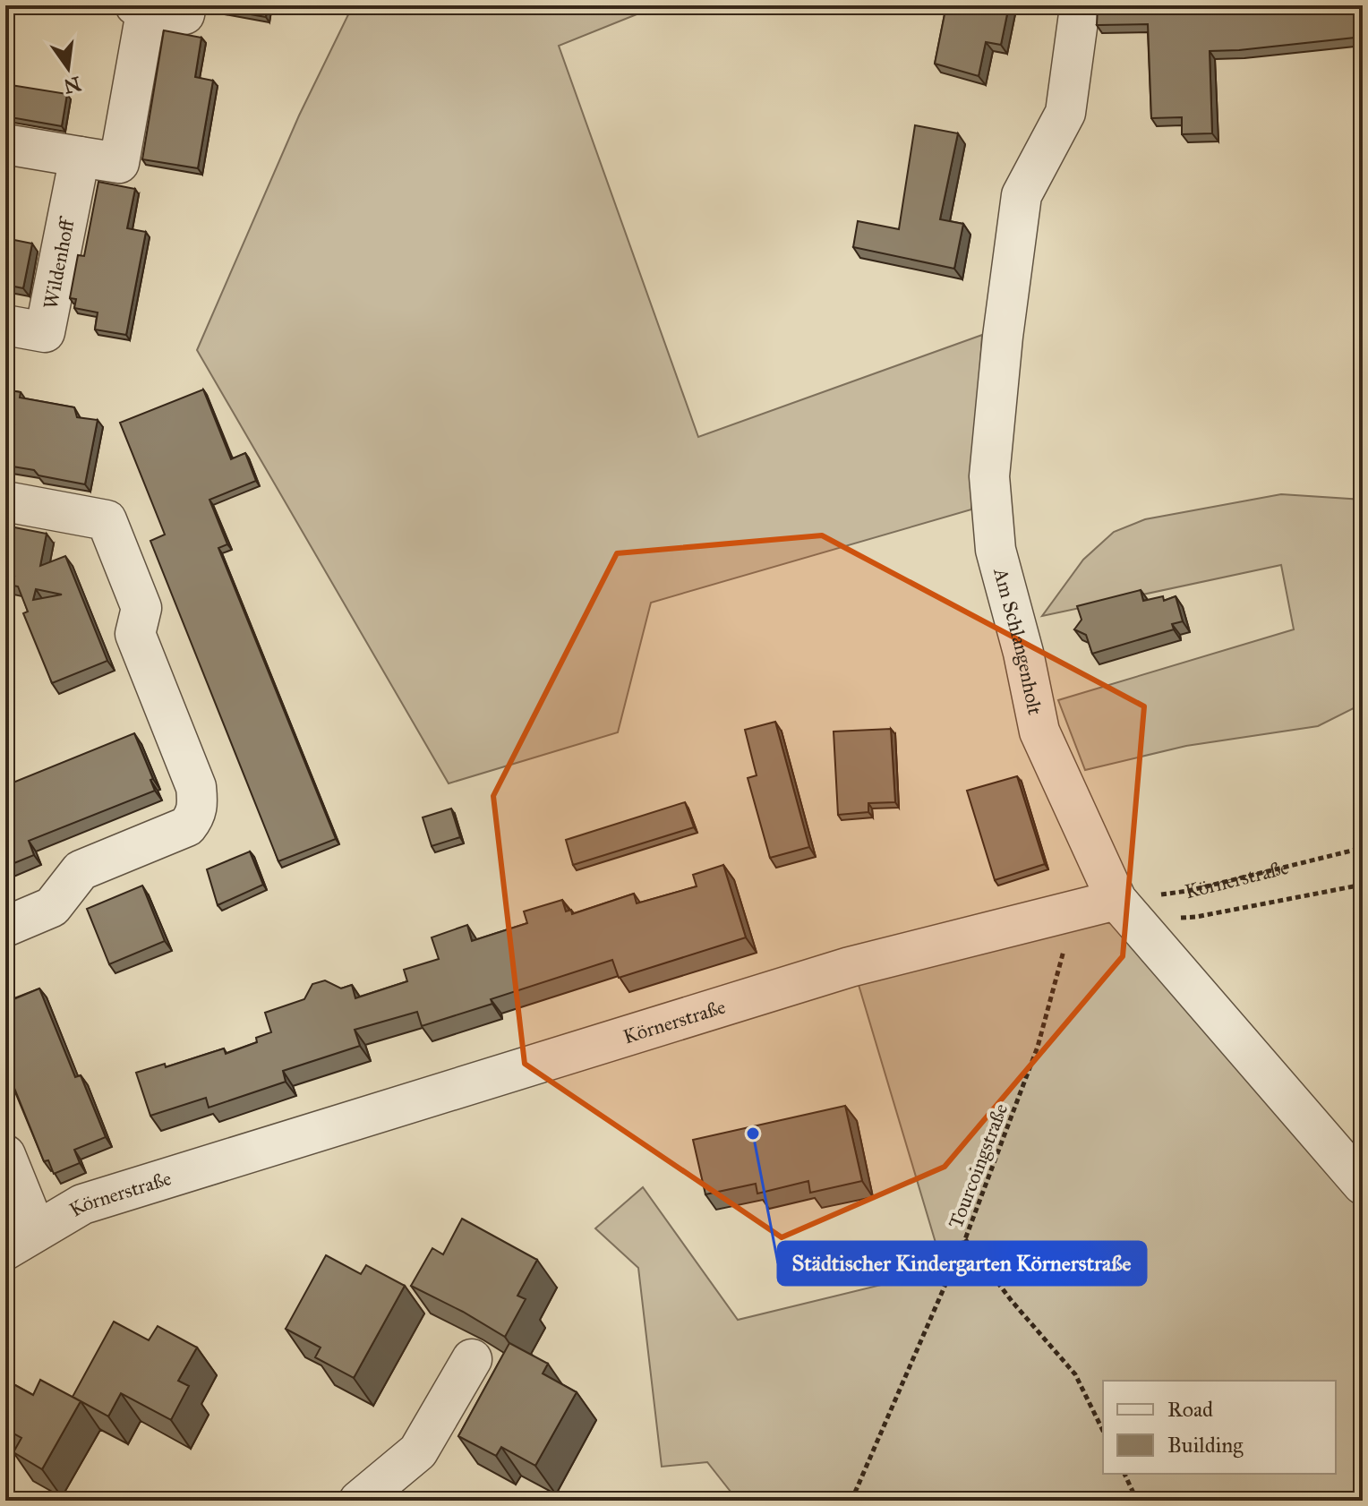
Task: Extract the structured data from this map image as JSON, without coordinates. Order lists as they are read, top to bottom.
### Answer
{
  "streets": {
    "street": ["Wildenhoff", "Am Schlangenholt", "Körnerstraße"],
    "path": ["Tourcoingstraße"]
  },
  "crossings": [
    ["Am Schlangenholt", "Körnerstraße"],
    ["Körnerstraße", "Tourcoingstraße"]
  ],
  "places": ["Städtischer Kindergarten Körnerstraße"],
  "legend": ["Road", "Building"],
  "north": "bottom"
}
